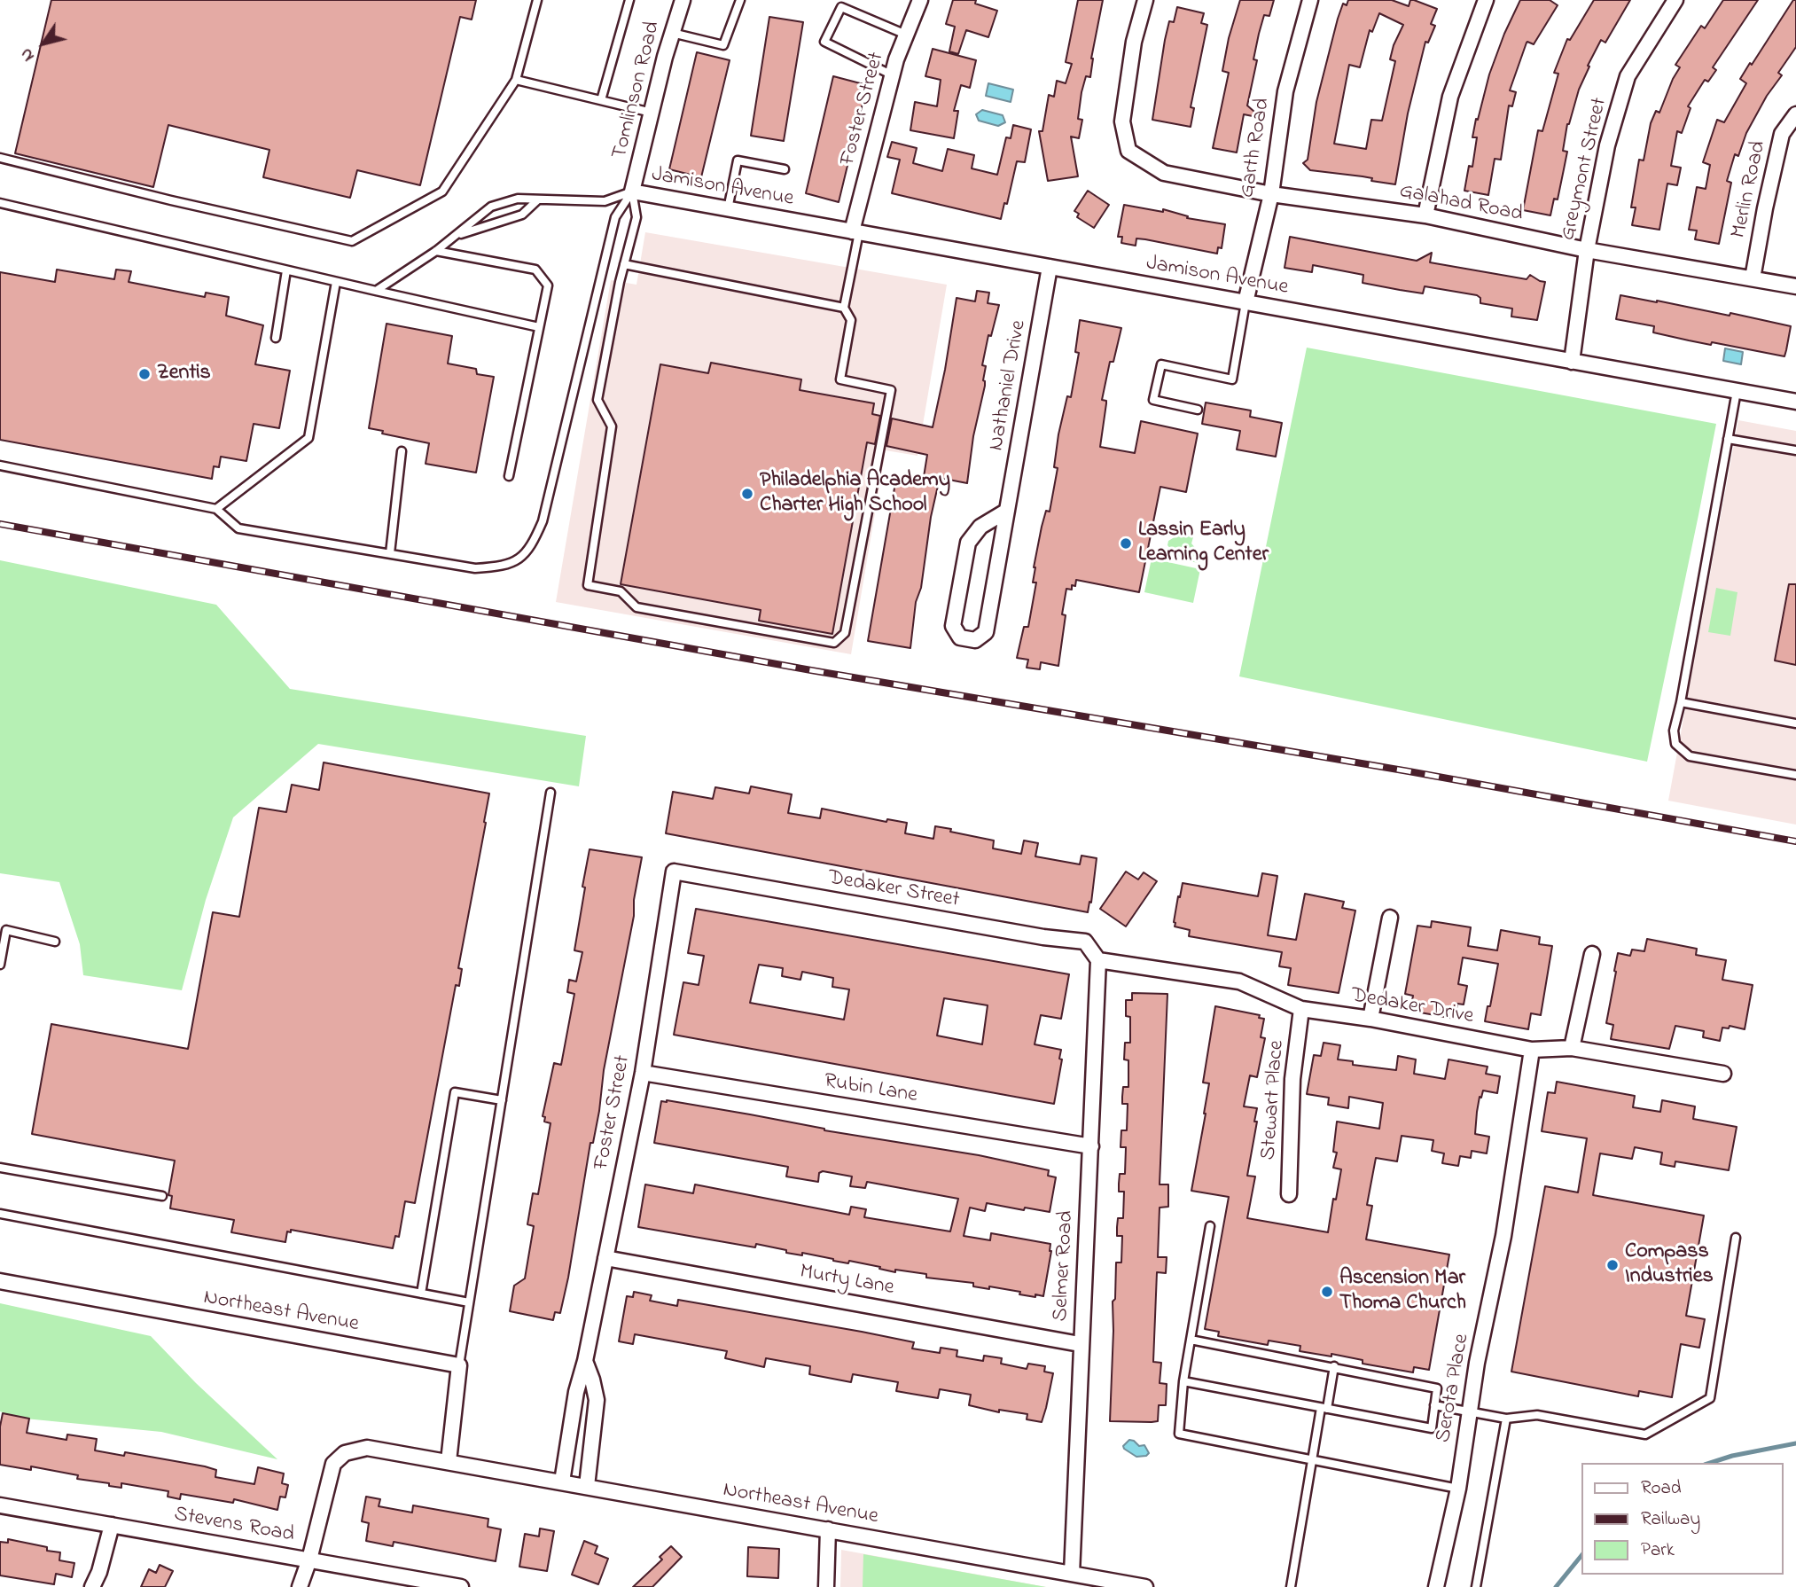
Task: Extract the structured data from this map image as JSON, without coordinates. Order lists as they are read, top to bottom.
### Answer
{
  "streets": {
    "street": [
      "Tomlinson Road",
      "Foster Street",
      "Garth Road",
      "Greymont Street",
      "Jamison Avenue",
      "Merlin Road",
      "Galahad Road",
      "Nathaniel Drive",
      "Dedaker Street",
      "Dedaker Drive",
      "Rubin Lane",
      "Stewart Place",
      "Selmer Road",
      "Murty Lane",
      "Northeast Avenue",
      "Serota Place",
      "Stevens Road"
    ]
  },
  "crossings": [
    ["Tomlinson Road", "Jamison Avenue"],
    ["Foster Street", "Jamison Avenue"],
    ["Foster Street", "Dedaker Street"],
    ["Foster Street", "Rubin Lane"],
    ["Foster Street", "Murty Lane"],
    ["Foster Street", "Northeast Avenue"],
    ["Garth Road", "Jamison Avenue"],
    ["Garth Road", "Galahad Road"],
    ["Greymont Street", "Jamison Avenue"],
    ["Greymont Street", "Galahad Road"],
    ["Jamison Avenue", "Nathaniel Drive"],
    ["Merlin Road", "Galahad Road"],
    ["Dedaker Street", "Dedaker Drive"],
    ["Dedaker Street", "Selmer Road"],
    ["Dedaker Drive", "Stewart Place"],
    ["Dedaker Drive", "Selmer Road"],
    ["Dedaker Drive", "Serota Place"],
    ["Rubin Lane", "Selmer Road"],
    ["Selmer Road", "Murty Lane"],
    ["Selmer Road", "Northeast Avenue"],
    ["Northeast Avenue", "Stevens Road"]
  ],
  "places": [
    "Zentis",
    "Philadelphia Academy Charter High School",
    "Lassin Early Learning Center",
    "Compass Industries",
    "Ascension Mar Thoma Church"
  ],
  "legend": ["Road", "Railway", "Park"],
  "north": "bottom left"
}
